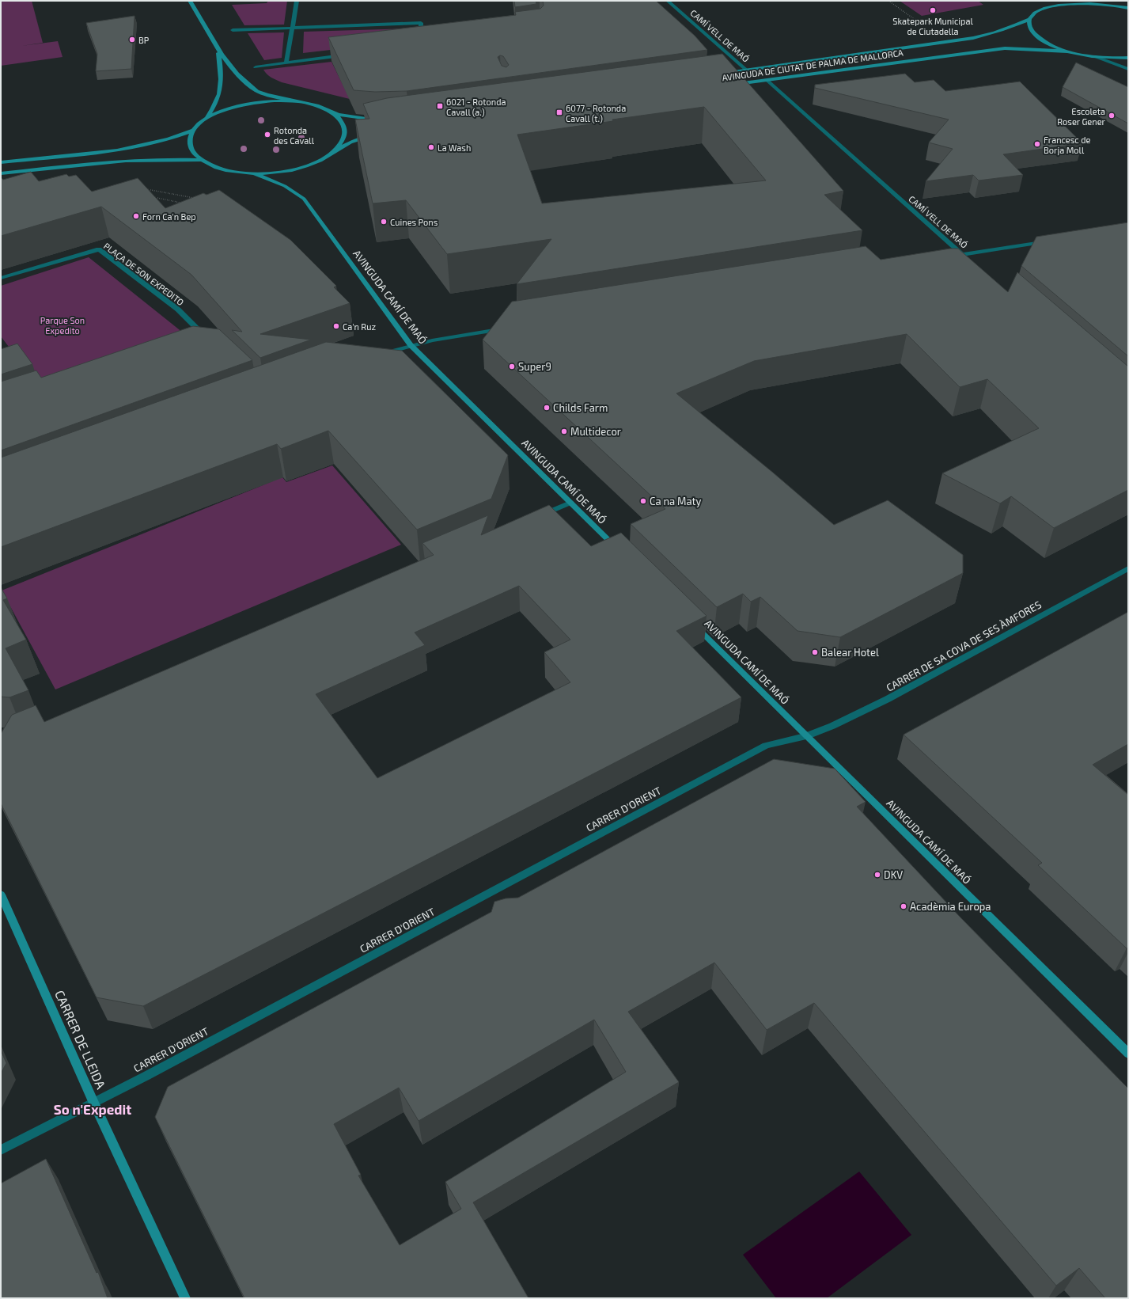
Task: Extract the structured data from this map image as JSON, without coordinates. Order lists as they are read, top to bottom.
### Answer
{
  "streets": {
    "street": [
      "CAMÍ VELL DE MAÓ",
      "AVINGUDA DE CIUTAT DE PALMA DE MALLORCA",
      "PLAÇA DE SON EXPEDITO",
      "AVINGUDA CAMÍ DE MAÓ",
      "CARRER DE SA COVA DE SES ÀMFORES",
      "CARRER D'ORIENT",
      "CARRER DE LLEIDA"
    ]
  },
  "crossings": [
    ["CAMÍ VELL DE MAÓ", "AVINGUDA DE CIUTAT DE PALMA DE MALLORCA"],
    ["AVINGUDA CAMÍ DE MAÓ", "CARRER DE SA COVA DE SES ÀMFORES"],
    ["AVINGUDA CAMÍ DE MAÓ", "CARRER D'ORIENT"],
    ["CARRER DE SA COVA DE SES ÀMFORES", "CARRER D'ORIENT"],
    ["CARRER D'ORIENT", "CARRER DE LLEIDA"]
  ],
  "districts": ["So n'Expedit"],
  "parks": ["Parque Son Expedito"],
  "places": {
    "other": [
      "Skatepark Municipal de Ciutadella",
      "BP",
      "Escoleta Roser Gener",
      "Rotonda des Cavall",
      "Francesc de Borja Moll",
      "La Wash",
      "Forn Ca'n Bep",
      "Cuines Pons",
      "Ca'n Ruz",
      "Super9",
      "Childs Farm",
      "Multidecor",
      "Ca na Maty",
      "Balear Hotel",
      "DKV",
      "Acadèmia Europa"
    ],
    "transit": ["6021 - Rotonda Cavall (a.)", "6077 - Rotonda Cavall (t.)"]
  }
}
